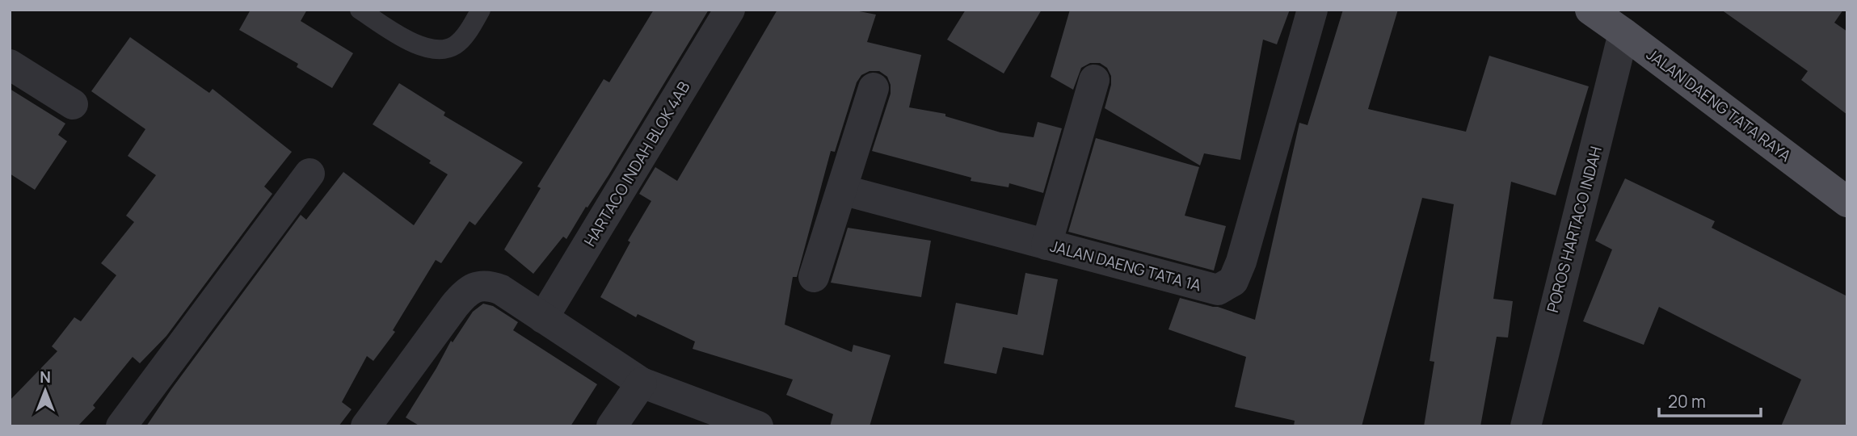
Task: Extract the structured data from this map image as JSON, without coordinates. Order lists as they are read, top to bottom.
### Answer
{
  "streets": {
    "main road": ["JALAN DAENG TATA RAYA"],
    "street": ["HARTACO INDAH BLOK 4AB", "POROS HARTACO INDAH", "JALAN DAENG TATA 1A"]
  },
  "crossings": [
    ["JALAN DAENG TATA RAYA", "POROS HARTACO INDAH"]
  ],
  "scale_bar": "20 m",
  "north": "top"
}
